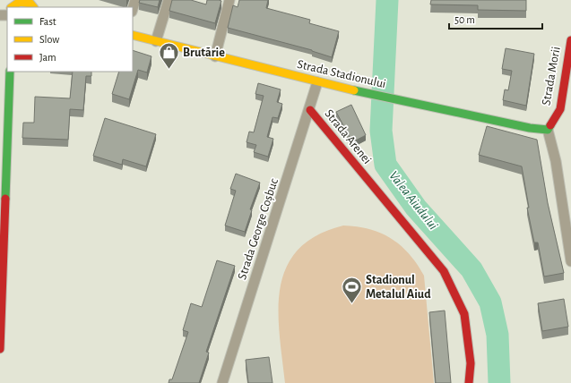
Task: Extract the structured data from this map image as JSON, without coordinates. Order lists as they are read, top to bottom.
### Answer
{
  "streets": {
    "main road": ["Strada Stadionului", "Strada Morii", "Strada Arenei"],
    "street": ["Strada George Coșbuc"]
  },
  "crossings": [
    ["Strada Stadionului", "Strada Morii"],
    ["Strada Stadionului", "Strada George Coșbuc"],
    ["Strada Arenei", "Strada George Coșbuc"]
  ],
  "water": ["Valea Aiudului"],
  "places": {
    "shop": ["Brutărie"],
    "sports": ["Stadionul Metalul Aiud"]
  },
  "legend": ["Fast", "Slow", "Jam"],
  "scale_bar": "50 m"
}
